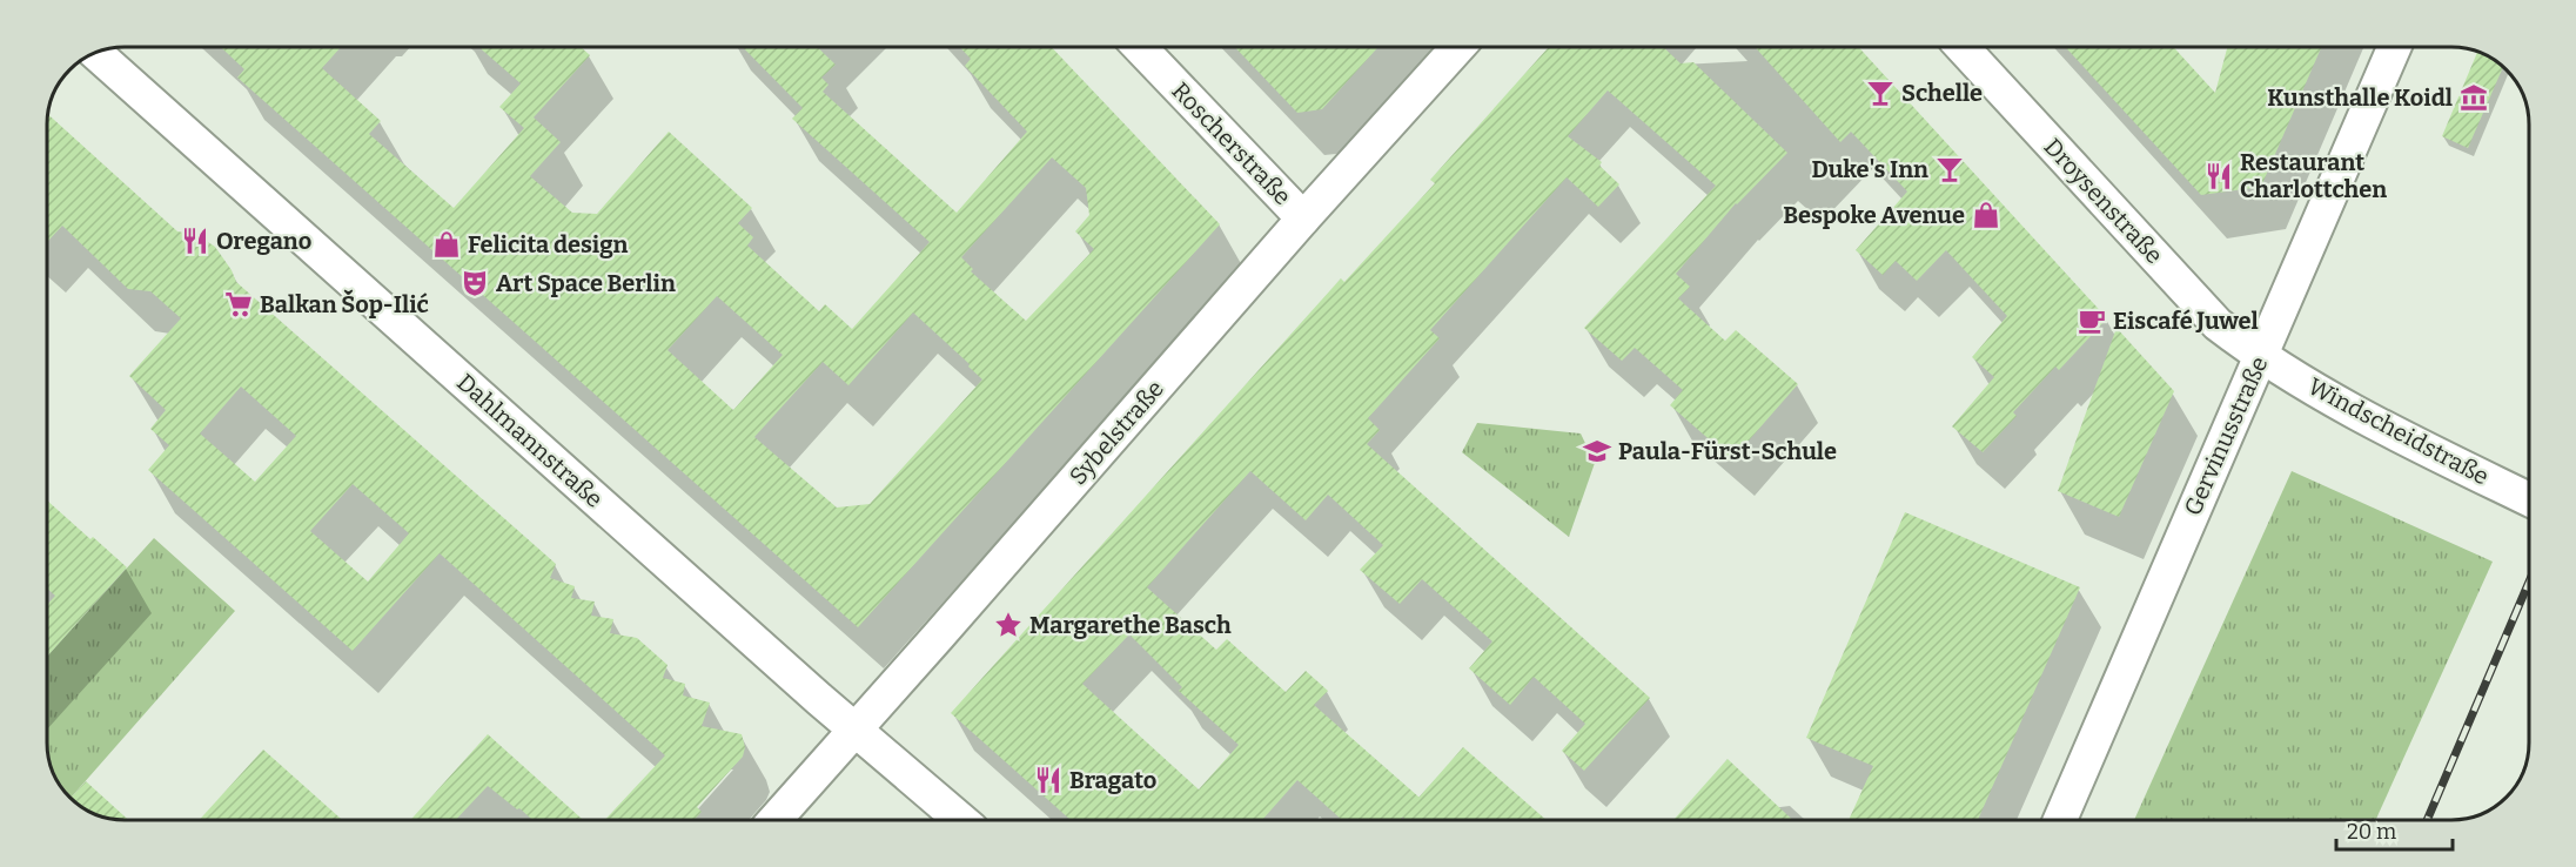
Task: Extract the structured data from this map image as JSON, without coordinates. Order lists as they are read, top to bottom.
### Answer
{
  "streets": {
    "street": [
      "Roscherstraße",
      "Droysenstraße",
      "Windscheidstraße",
      "Sybelstraße",
      "Gervinusstraße",
      "Dahlmannstraße"
    ]
  },
  "crossings": [
    ["Roscherstraße", "Sybelstraße"],
    ["Droysenstraße", "Windscheidstraße"],
    ["Droysenstraße", "Gervinusstraße"],
    ["Windscheidstraße", "Gervinusstraße"],
    ["Sybelstraße", "Dahlmannstraße"]
  ],
  "places": {
    "bar": ["Schelle", "Duke's Inn"],
    "museum": ["Kunsthalle Koidl"],
    "restaurant": ["Restaurant Charlottchen", "Oregano", "Bragato"],
    "shop": ["Bespoke Avenue", "Felicita design"],
    "theatre": ["Art Space Berlin"],
    "supermarket": ["Balkan Šop-Ilić"],
    "cafe": ["Eiscafé Juwel"],
    "school or university": ["Paula-Fürst-Schule"],
    "place": ["Margarethe Basch"]
  },
  "scale_bar": "20 m"
}
